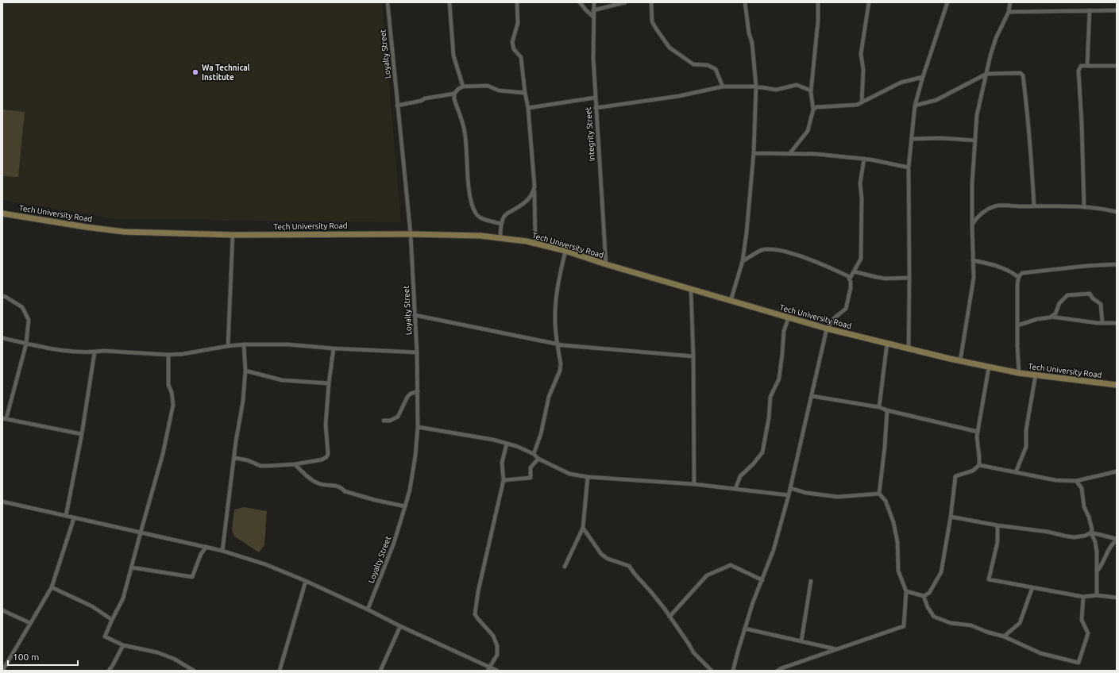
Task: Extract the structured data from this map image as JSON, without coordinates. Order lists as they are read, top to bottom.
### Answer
{
  "streets": {
    "street": ["Loyalty Street", "Integrity Street", "Tech University Road"]
  },
  "crossings": [
    ["Loyalty Street", "Tech University Road"],
    ["Integrity Street", "Tech University Road"]
  ],
  "places": ["Wa Technical Institute"],
  "scale_bar": "100 m"
}
